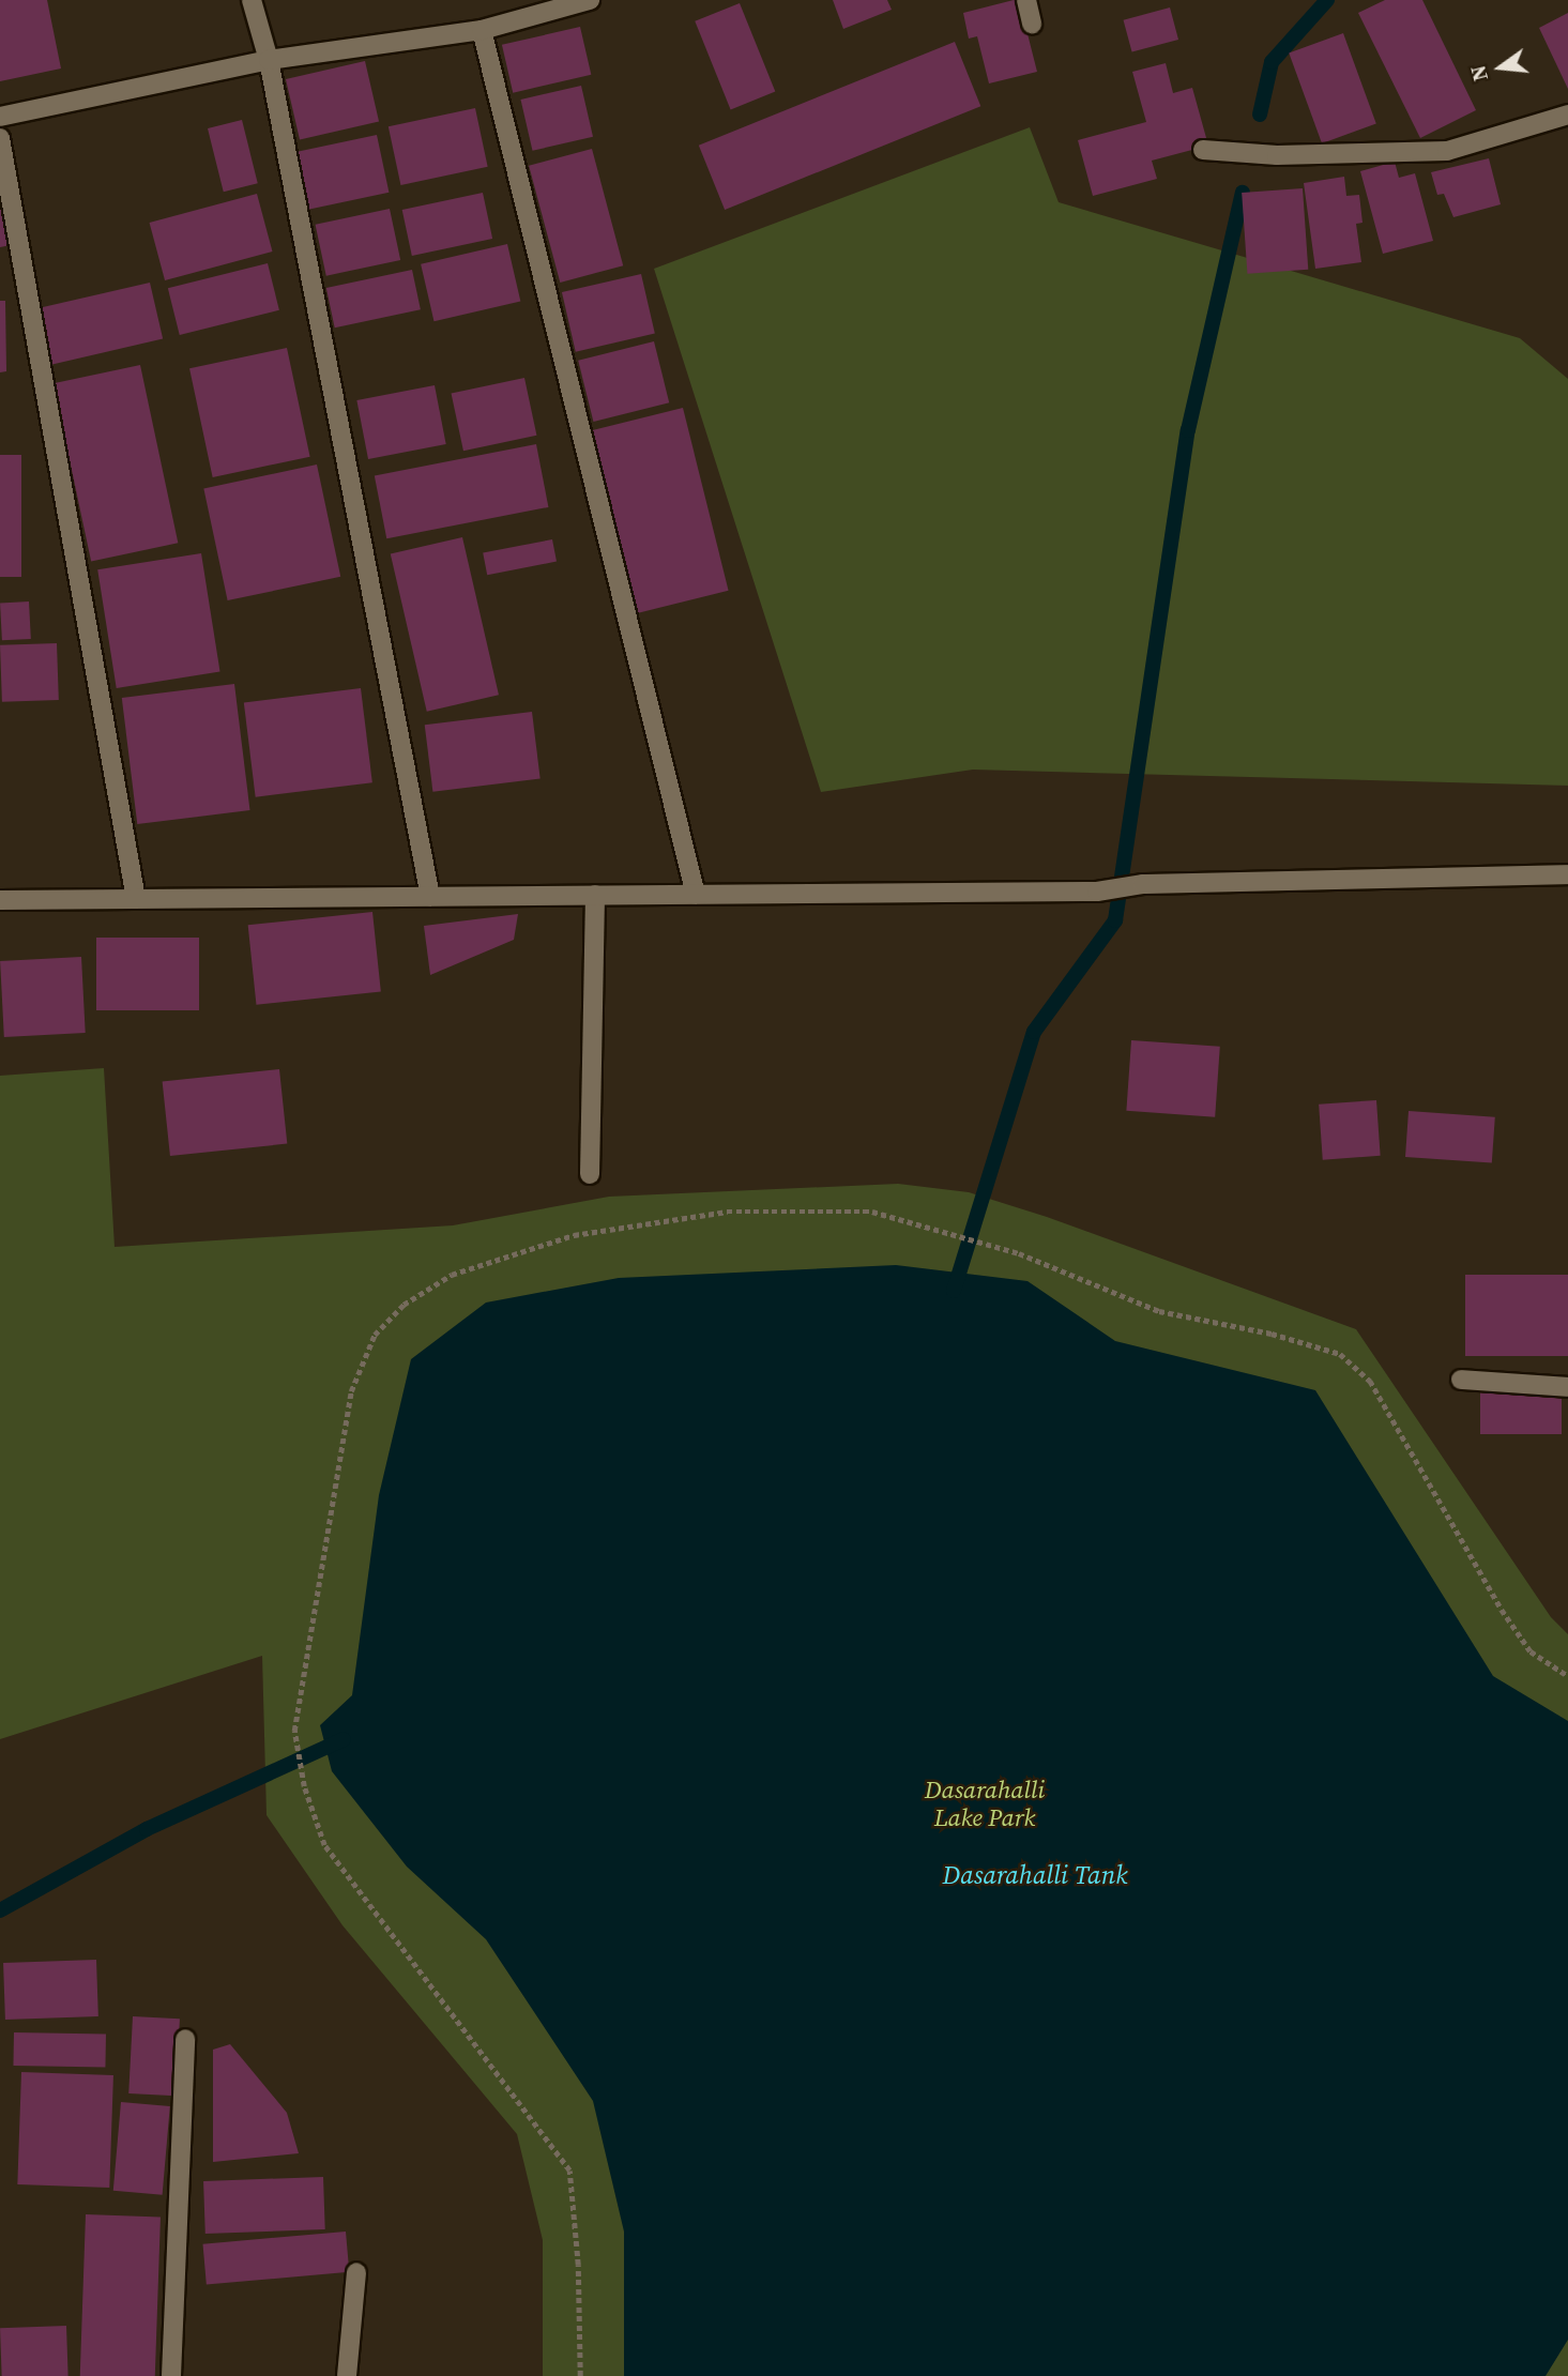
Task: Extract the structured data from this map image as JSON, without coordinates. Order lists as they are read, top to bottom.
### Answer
{
  "water": ["Dasarahalli Tank"],
  "parks": ["Dasarahalli Lake Park"],
  "north": "left"
}
